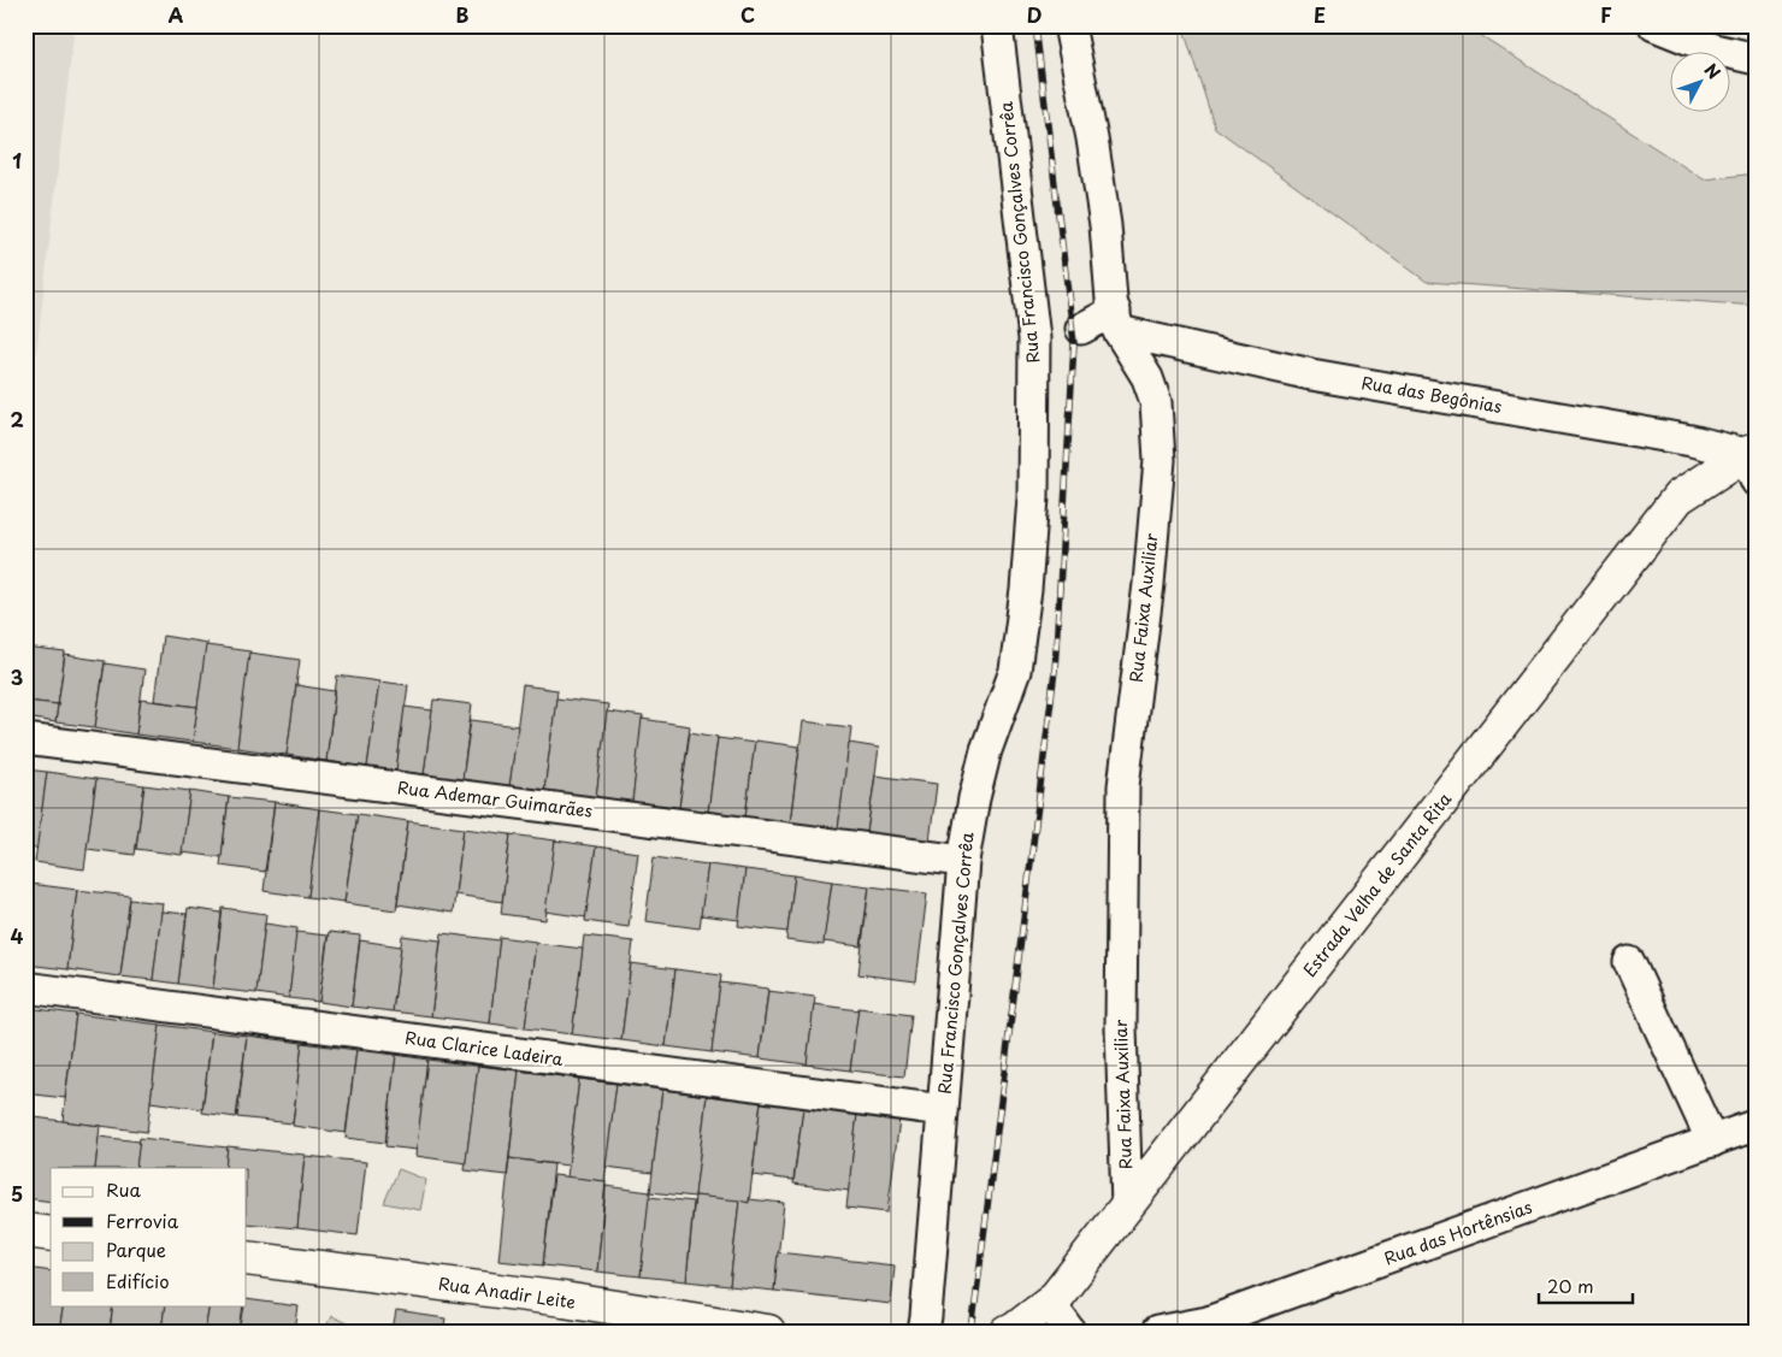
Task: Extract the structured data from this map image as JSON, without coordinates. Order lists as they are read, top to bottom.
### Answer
{
  "streets": {
    "main road": ["Estrada Velha de Santa Rita", "Rua Anadir Leite"],
    "street": [
      "Rua Francisco Gonçalves Corrêa",
      "Rua das Begônias",
      "Rua Faixa Auxiliar",
      "Rua Ademar Guimarães",
      "Rua Clarice Ladeira",
      "Rua das Hortênsias"
    ]
  },
  "crossings": [
    ["Rua Francisco Gonçalves Corrêa", "Rua Ademar Guimarães"],
    ["Rua Francisco Gonçalves Corrêa", "Rua Clarice Ladeira"],
    ["Rua das Begônias", "Rua Faixa Auxiliar"],
    ["Rua das Begônias", "Estrada Velha de Santa Rita"],
    ["Rua Faixa Auxiliar", "Estrada Velha de Santa Rita"]
  ],
  "legend": [
    "Rua",
    "Ferrovia",
    "Parque",
    "Edifício"
  ],
  "scale_bar": "20 m",
  "north": "top right",
  "grid": {
    "columns": [
      "A",
      "B",
      "C",
      "D",
      "E",
      "F"
    ],
    "rows": [
      "1",
      "2",
      "3",
      "4",
      "5"
    ]
  }
}
